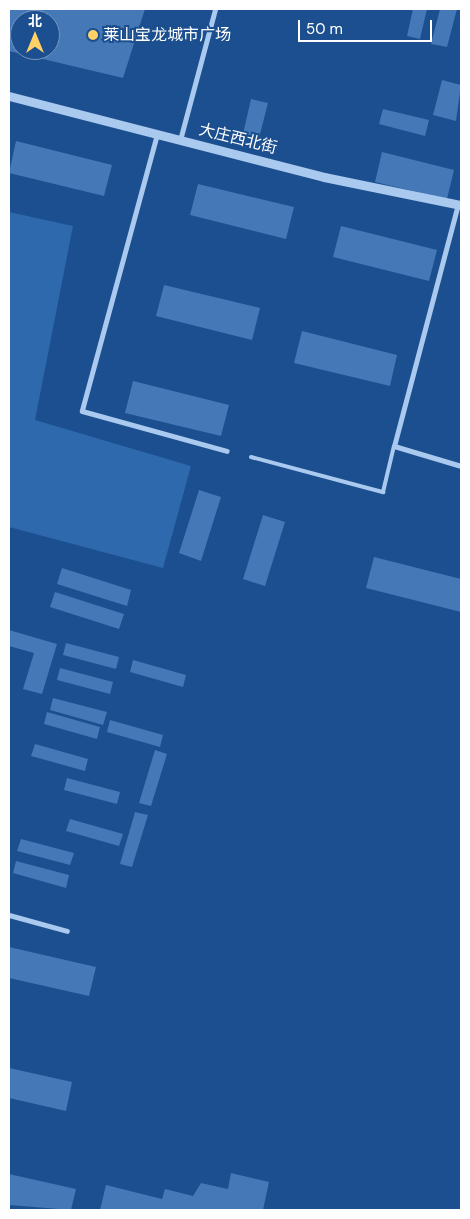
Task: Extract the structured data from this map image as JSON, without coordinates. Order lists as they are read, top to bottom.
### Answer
{
  "streets": {
    "street": ["大庄西北街"]
  },
  "places": ["莱山宝龙城市广场"],
  "scale_bar": "50 m",
  "north": "top"
}
